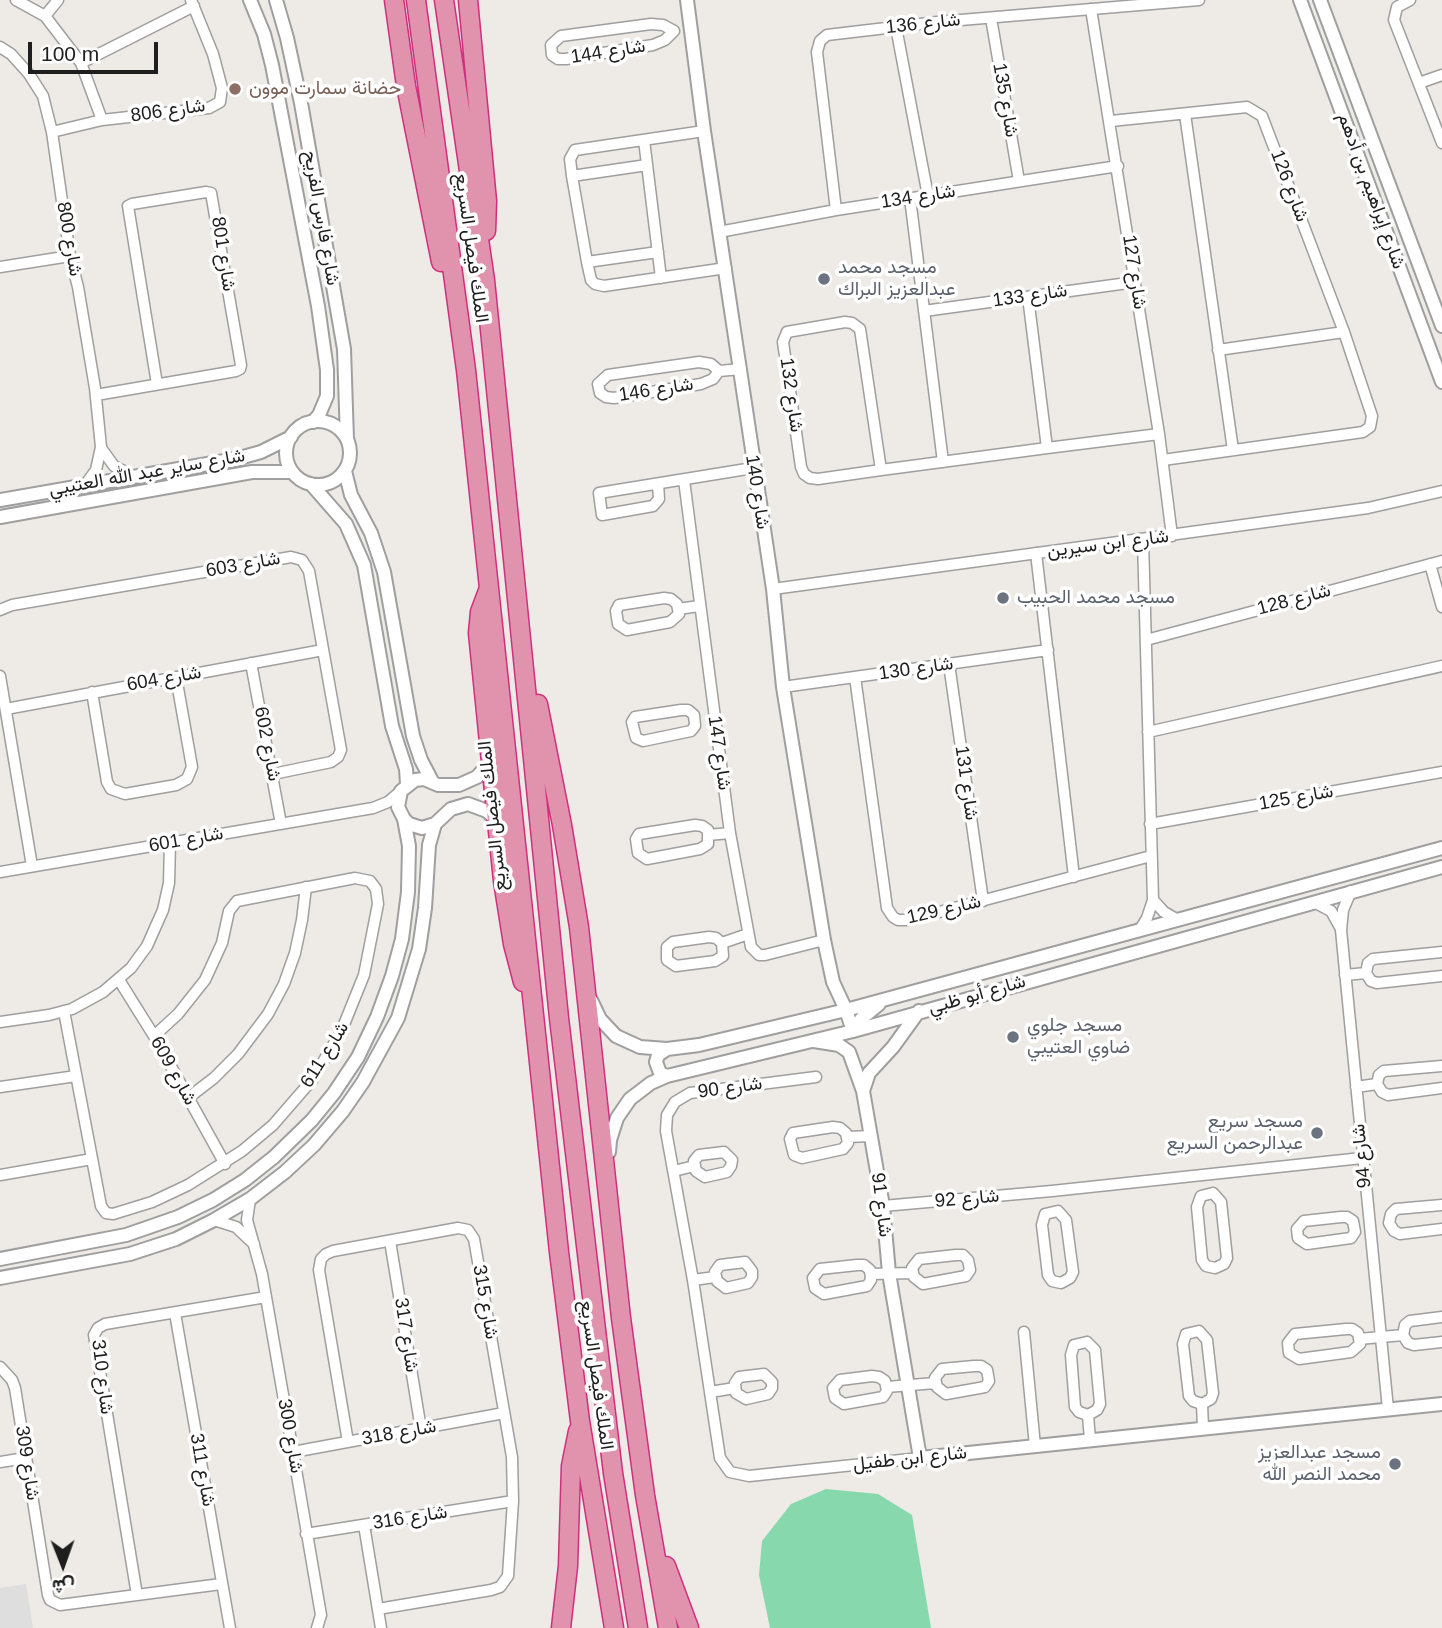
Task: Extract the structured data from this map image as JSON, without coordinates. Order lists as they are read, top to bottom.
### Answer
{
  "streets": {
    "highway": ["الملك فيصل السريع"],
    "street": [
      "شارع 136",
      "شارع 144",
      "شارع 135",
      "شارع 806",
      "شارع 126",
      "شارع إبراهيم بن أدهم",
      "شارع 134",
      "شارع فارس الفريح",
      "شارع 800",
      "شارع 801",
      "شارع 127",
      "شارع 133",
      "شارع 146",
      "شارع 132",
      "شارع ساير عبد الله العتيبي",
      "شارع 140",
      "شارع ابن سيرين",
      "شارع 603",
      "شارع 128",
      "شارع 130",
      "شارع 604",
      "شارع 602",
      "شارع 147",
      "شارع 131",
      "شارع 125",
      "شارع 601",
      "شارع 129",
      "شارع أبو ظبي",
      "شارع 611",
      "شارع 609",
      "شارع 90",
      "شارع 94",
      "شارع 92",
      "شارع 91",
      "شارع 315",
      "شارع 317",
      "شارع 310",
      "شارع 318",
      "شارع 300",
      "شارع ابن طفيل",
      "شارع 309",
      "شارع 311",
      "شارع 316"
    ]
  },
  "crossings": [
    ["شارع 136", "شارع 135"],
    ["شارع 136", "شارع 134"],
    ["شارع 136", "شارع 127"],
    ["شارع 144", "شارع 140"],
    ["شارع 135", "شارع 134"],
    ["شارع 806", "شارع 800"],
    ["شارع 126", "شارع 127"],
    ["شارع 134", "شارع 127"],
    ["شارع 134", "شارع 140"],
    ["شارع فارس الفريح", "شارع ساير عبد الله العتيبي"],
    ["شارع 800", "شارع 801"],
    ["شارع 800", "شارع ساير عبد الله العتيبي"],
    ["شارع 127", "شارع 133"],
    ["شارع 127", "شارع 132"],
    ["شارع 127", "شارع ابن سيرين"],
    ["شارع 146", "شارع 140"],
    ["شارع 140", "شارع ابن سيرين"],
    ["شارع 140", "شارع 130"],
    ["شارع 140", "شارع أبو ظبي"],
    ["شارع 603", "شارع 604"],
    ["شارع 603", "شارع 602"],
    ["شارع 130", "شارع 131"],
    ["شارع 130", "شارع 129"],
    ["شارع 604", "شارع 602"],
    ["شارع 602", "شارع 601"],
    ["شارع 131", "شارع 129"],
    ["شارع أبو ظبي", "شارع 94"],
    ["شارع أبو ظبي", "شارع 91"],
    ["شارع 611", "شارع 609"],
    ["شارع 90", "شارع ابن طفيل"],
    ["شارع 94", "شارع 92"],
    ["شارع 94", "شارع ابن طفيل"],
    ["شارع 92", "شارع 91"],
    ["شارع 91", "شارع ابن طفيل"],
    ["شارع 315", "شارع 317"],
    ["شارع 315", "شارع 318"],
    ["شارع 315", "شارع 316"],
    ["شارع 317", "شارع 318"],
    ["شارع 310", "شارع 300"],
    ["شارع 310", "شارع 309"],
    ["شارع 310", "شارع 311"],
    ["شارع 318", "شارع 300"],
    ["شارع 300", "شارع 316"],
    ["شارع 309", "شارع 311"]
  ],
  "places": [
    "حضانة سمارت موون",
    "مسجد محمد عبدالعزيز البراك",
    "مسجد محمد الحبيب",
    "مسجد جلوي ضاوي العتيبي",
    "مسجد سريع عبدالرحمن السريع",
    "مسجد عبدالعزيز محمد النصر الله"
  ],
  "scale_bar": "100 m",
  "north": "bottom"
}
